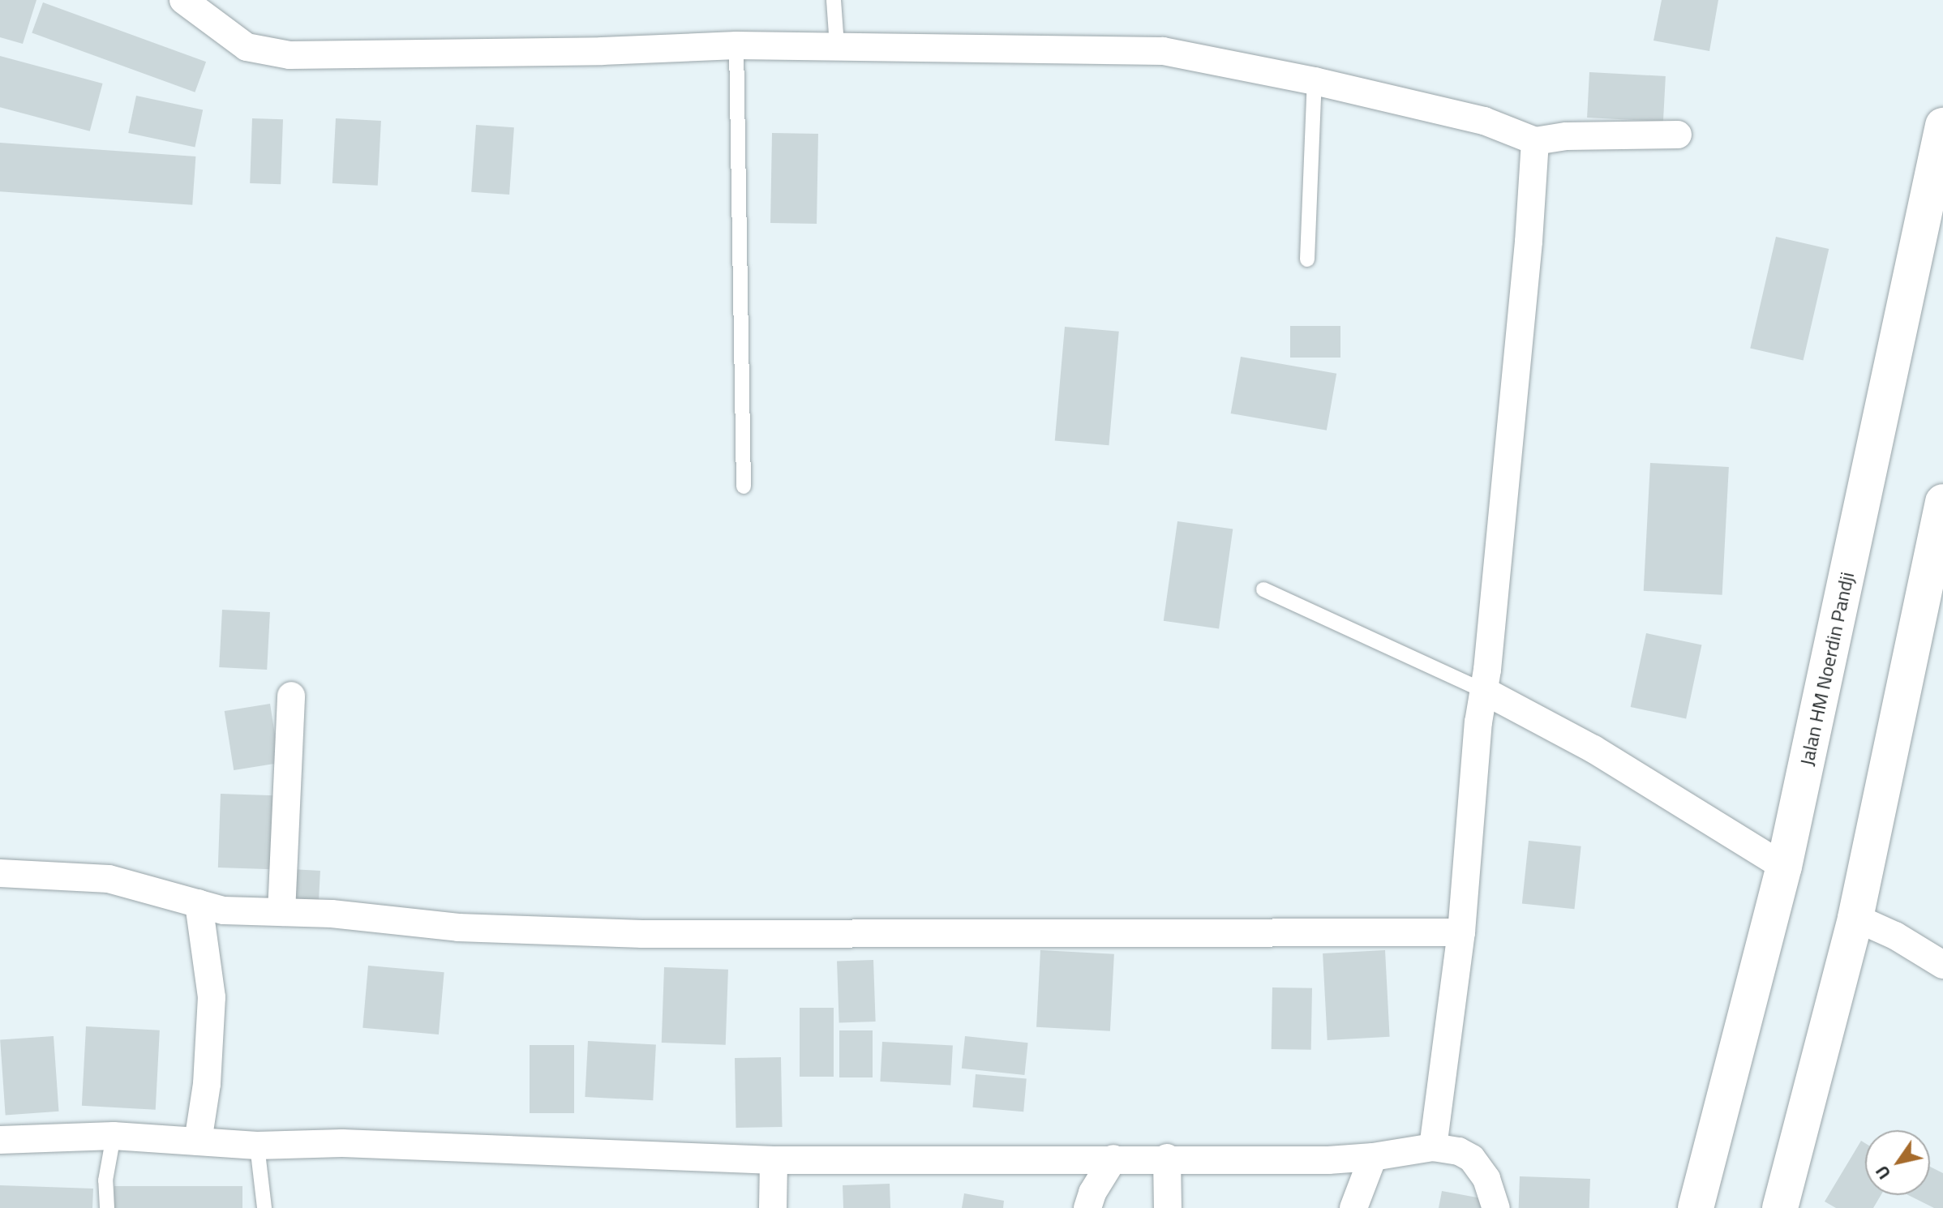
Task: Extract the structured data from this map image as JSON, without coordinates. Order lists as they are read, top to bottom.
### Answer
{
  "streets": {
    "main road": ["Jalan HM Noerdin Pandji"]
  },
  "north": "bottom left"
}
